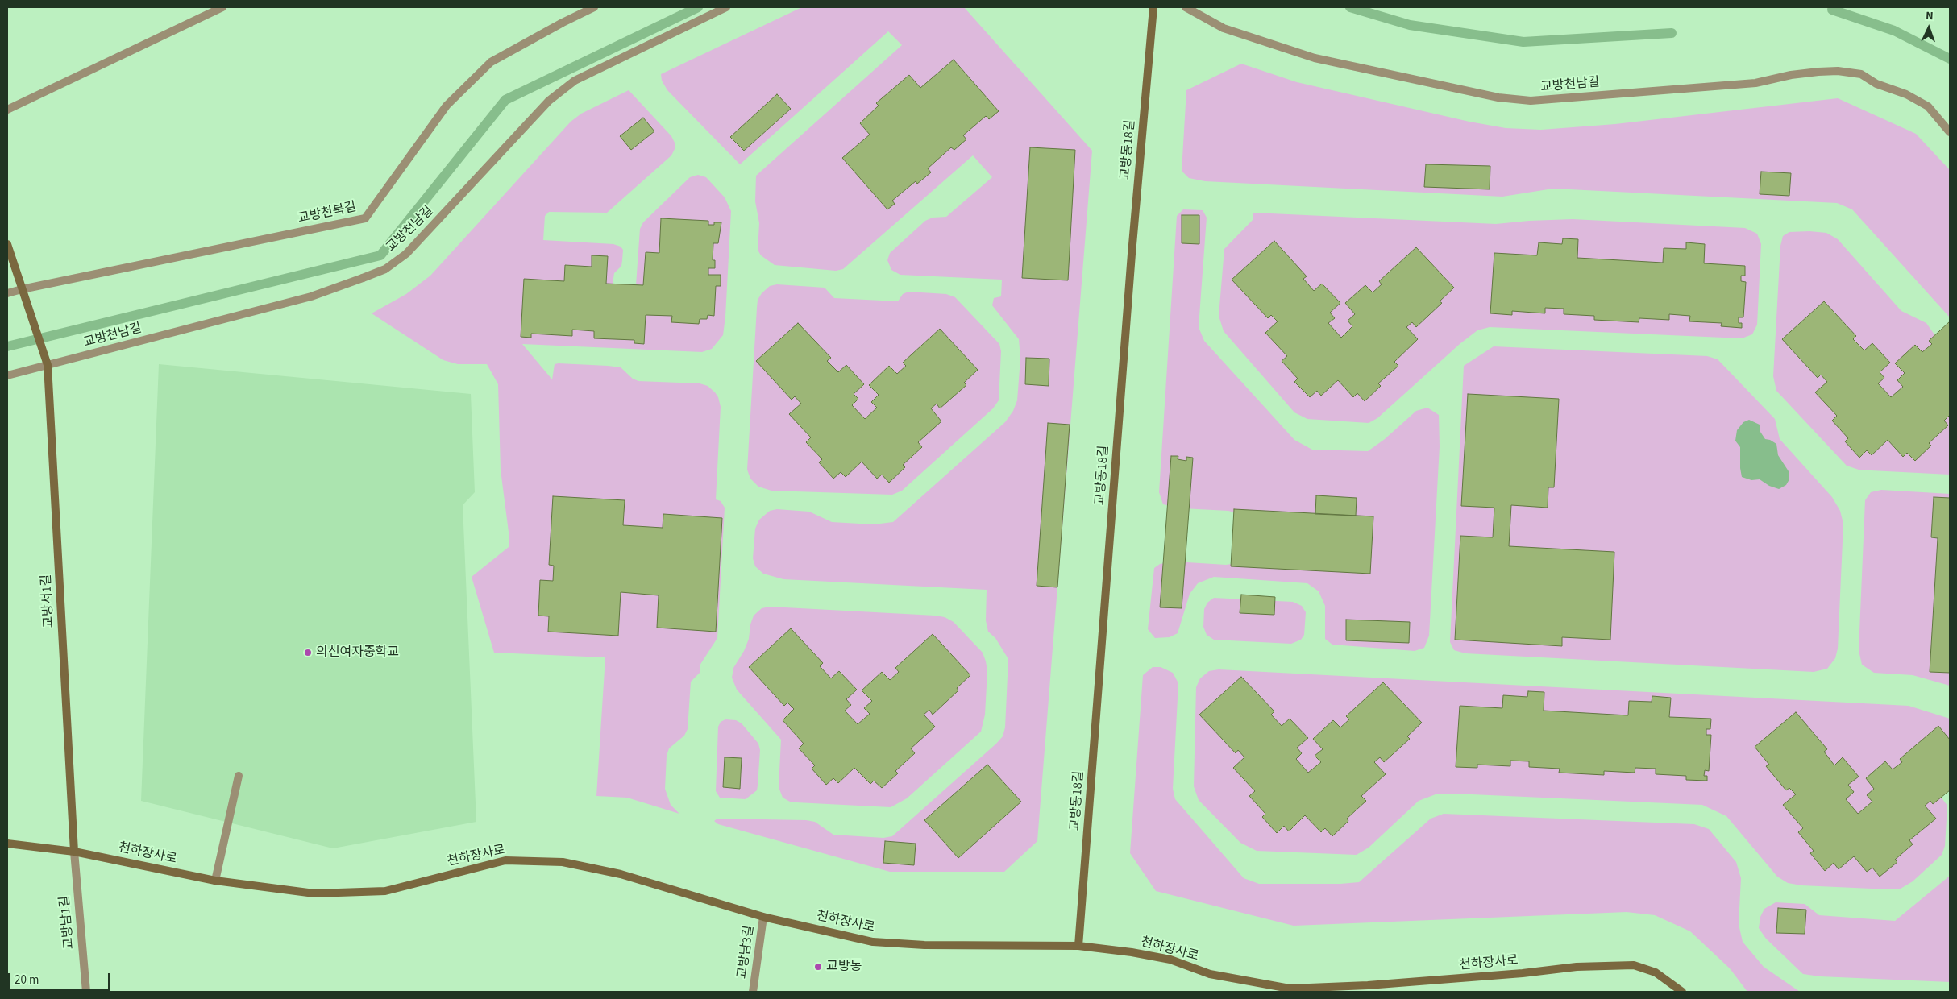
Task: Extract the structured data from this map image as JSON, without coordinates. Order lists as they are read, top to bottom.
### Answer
{
  "streets": {
    "main road": ["교방동18길", "교방서1길", "천하장사로"],
    "street": [
      "교방천남길",
      "교방천북길",
      "교방남1길",
      "교방남3길"
    ]
  },
  "crossings": [
    ["교방천남길", "교방서1길"],
    ["교방동18길", "천하장사로"],
    ["교방천북길", "교방서1길"],
    ["교방서1길", "천하장사로"],
    ["교방서1길", "교방남1길"],
    ["천하장사로", "교방남1길"],
    ["천하장사로", "교방남3길"]
  ],
  "places": ["의신여자중학교", "교방동"],
  "scale_bar": "20 m",
  "north": "top"
}
